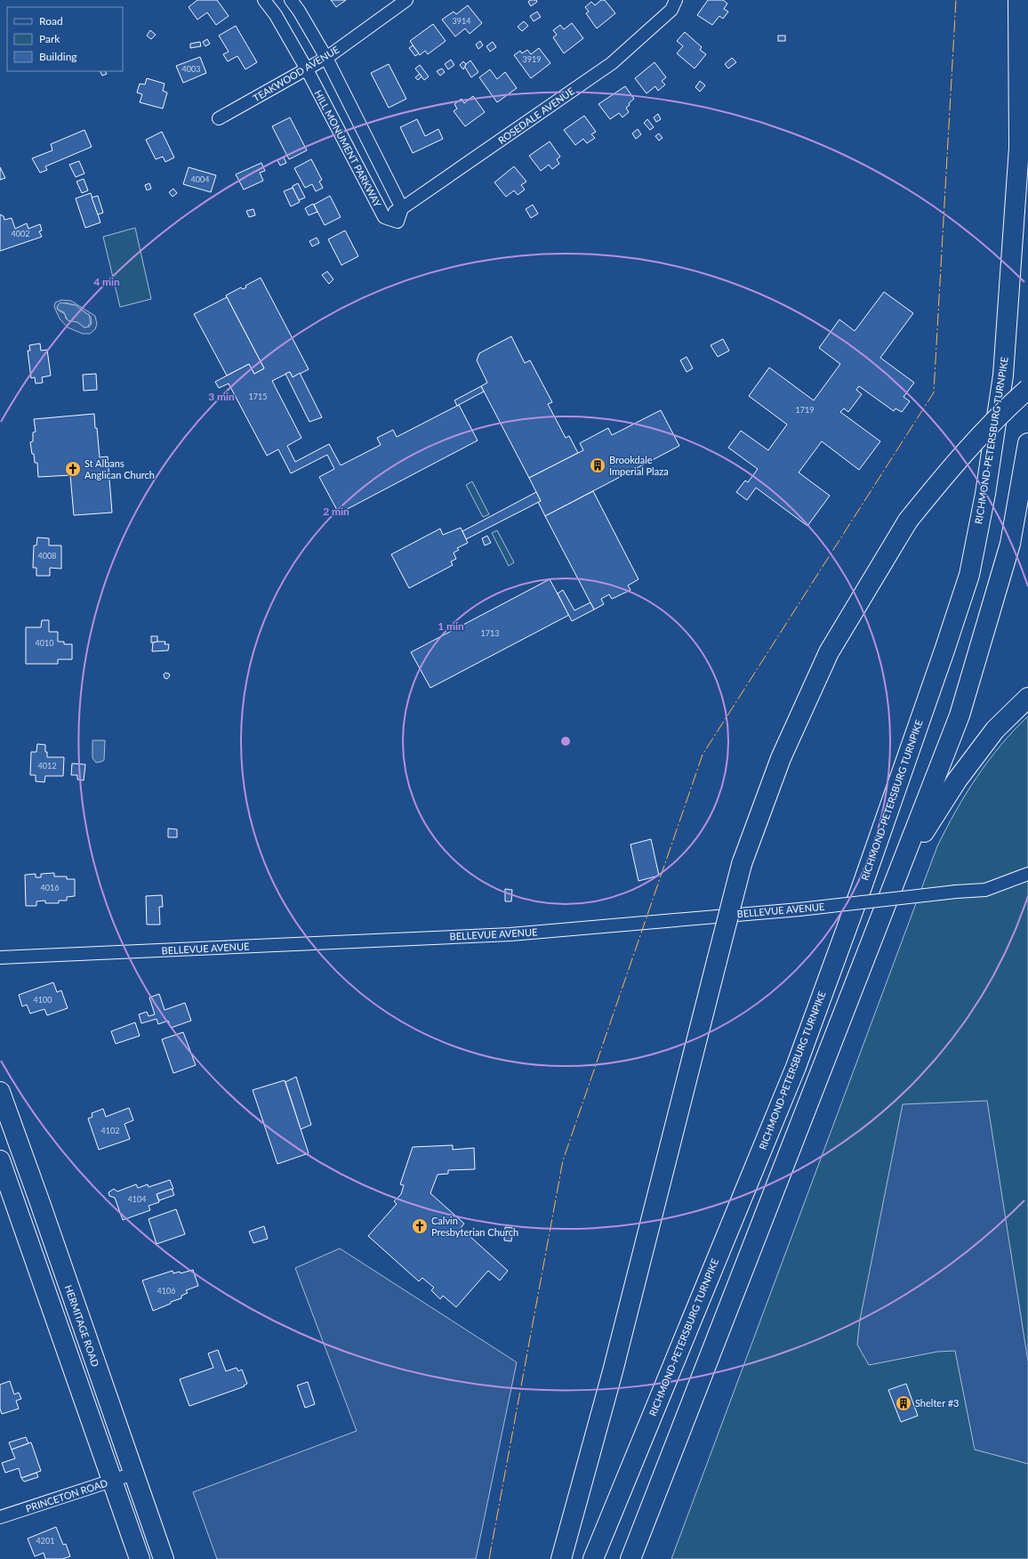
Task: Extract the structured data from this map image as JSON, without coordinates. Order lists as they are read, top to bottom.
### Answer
{
  "streets": {
    "main road": ["RICHMOND-PETERSBURG TURNPIKE", "HERMITAGE ROAD"],
    "street": [
      "TEAKWOOD AVENUE",
      "ROSEDALE AVENUE",
      "HILL MONUMENT PARKWAY",
      "BELLEVUE AVENUE",
      "PRINCETON ROAD"
    ]
  },
  "crossings": [
    ["TEAKWOOD AVENUE", "HILL MONUMENT PARKWAY"],
    ["ROSEDALE AVENUE", "HILL MONUMENT PARKWAY"],
    ["HERMITAGE ROAD", "PRINCETON ROAD"]
  ],
  "places": {
    "building": ["Brookdale Imperial Plaza", "Shelter #3"],
    "church": ["St Albans Anglican Church", "Calvin Presbyterian Church"]
  },
  "house_numbers": [
    "3914",
    "3919",
    "4003",
    "4004",
    "4002",
    "1715",
    "1719",
    "4008",
    "1713",
    "4010",
    "4012",
    "4016",
    "4100",
    "4102",
    "4104",
    "4106",
    "4201"
  ],
  "legend": ["Road", "Park", "Building"],
  "rings": [
    "4 min",
    "3 min",
    "2 min",
    "1 min"
  ]
}
